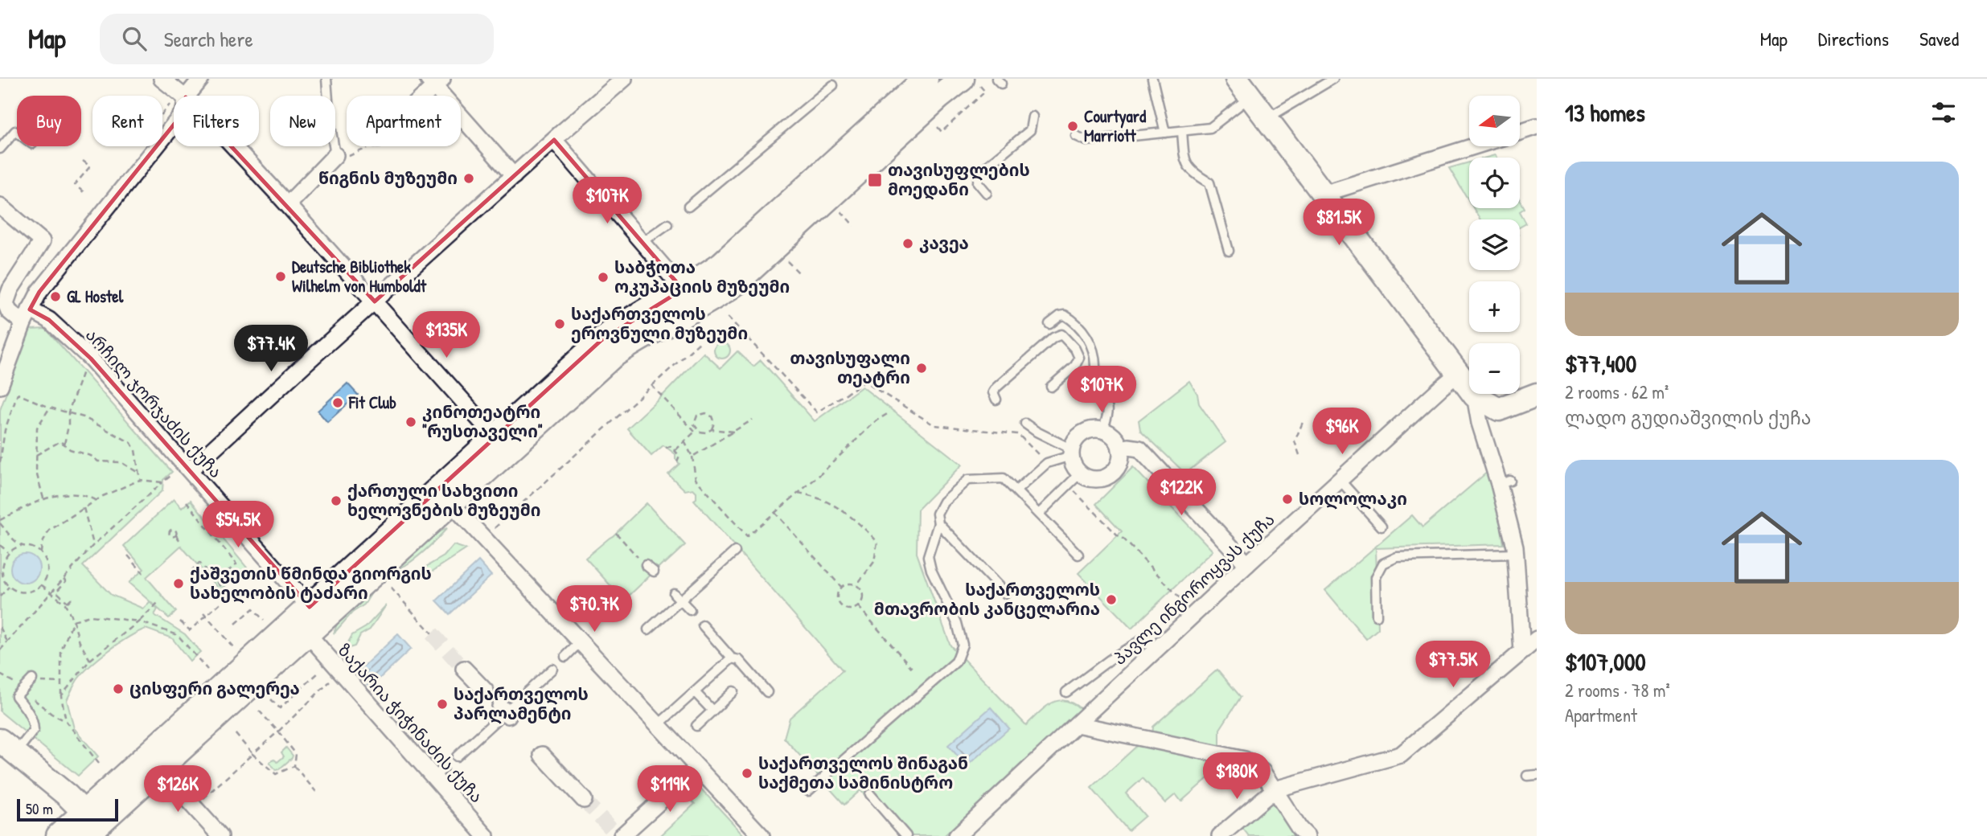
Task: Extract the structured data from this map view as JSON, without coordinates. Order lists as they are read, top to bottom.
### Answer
{
  "streets": {
    "street": ["არჩილ ჯორჯაძის ქუჩა", "პავლე ინგოროყვას ქუჩა", "ზაქარია ჭიჭინაძის ქუჩა"]
  },
  "places": {
    "other": [
      "Courtyard Marriott",
      "წიგნის მუზეუმი",
      "კავეა",
      "Deutsche Bibliothek Wilhelm von Humboldt",
      "საბჭოთა ოკუპაციის მუზეუმი",
      "GL Hostel",
      "საქართველოს ეროვნული მუზეუმი",
      "თავისუფალი თეატრი",
      "Fit Club",
      "კინოთეატრი \"რუსთაველი\"",
      "სოლოლაკი",
      "ქართული სახვითი ხელოვნების მუზეუმი",
      "ქაშვეთის წმინდა გიორგის სახელობის ტაძარი",
      "საქართველოს მთავრობის კანცელარია",
      "ცისფერი გალერეა",
      "საქართველოს პარლამენტი",
      "საქართველოს შინაგან საქმეთა სამინისტრო"
    ],
    "transit": ["თავისუფლების მოედანი"]
  },
  "scale_bar": "50 m",
  "north": "left",
  "page": {
    "header": "Map",
    "search": "Search here",
    "nav": ["Map", "Directions", "Saved"],
    "heading": "13 homes",
    "map_buttons": ["+", "−"],
    "chip": [
      "Buy",
      "Rent",
      "Filters",
      "New",
      "Apartment"
    ],
    "list": [
      {
        "name": "$77,400",
        "note": "2 rooms · 62 m² · ლადო გუდიაშვილის ქუჩა"
      },
      {
        "name": "$107,000",
        "note": "2 rooms · 78 m² · Apartment"
      }
    ],
    "price": [
      "$107K",
      "$81.5K",
      "$135K",
      "$77.4K",
      "$107K",
      "$96K",
      "$122K",
      "$54.5K",
      "$70.7K",
      "$77.5K",
      "$180K",
      "$126K",
      "$119K"
    ],
    "scale": "50 m"
  }
}
